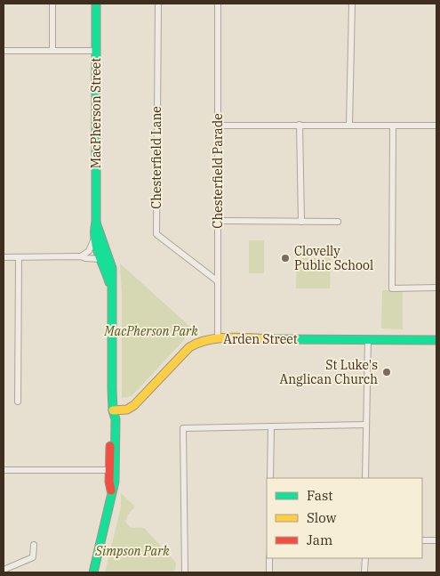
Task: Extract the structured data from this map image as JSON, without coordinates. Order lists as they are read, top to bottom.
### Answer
{
  "streets": {
    "main road": ["MacPherson Street", "Arden Street"],
    "street": ["Chesterfield Lane", "Chesterfield Parade"]
  },
  "crossings": [
    ["MacPherson Street", "Arden Street"],
    ["Chesterfield Lane", "Chesterfield Parade"],
    ["Chesterfield Parade", "Arden Street"]
  ],
  "parks": ["MacPherson Park", "Simpson Park"],
  "places": ["Clovelly Public School", "St Luke's Anglican Church"],
  "legend": ["Fast", "Slow", "Jam"]
}
